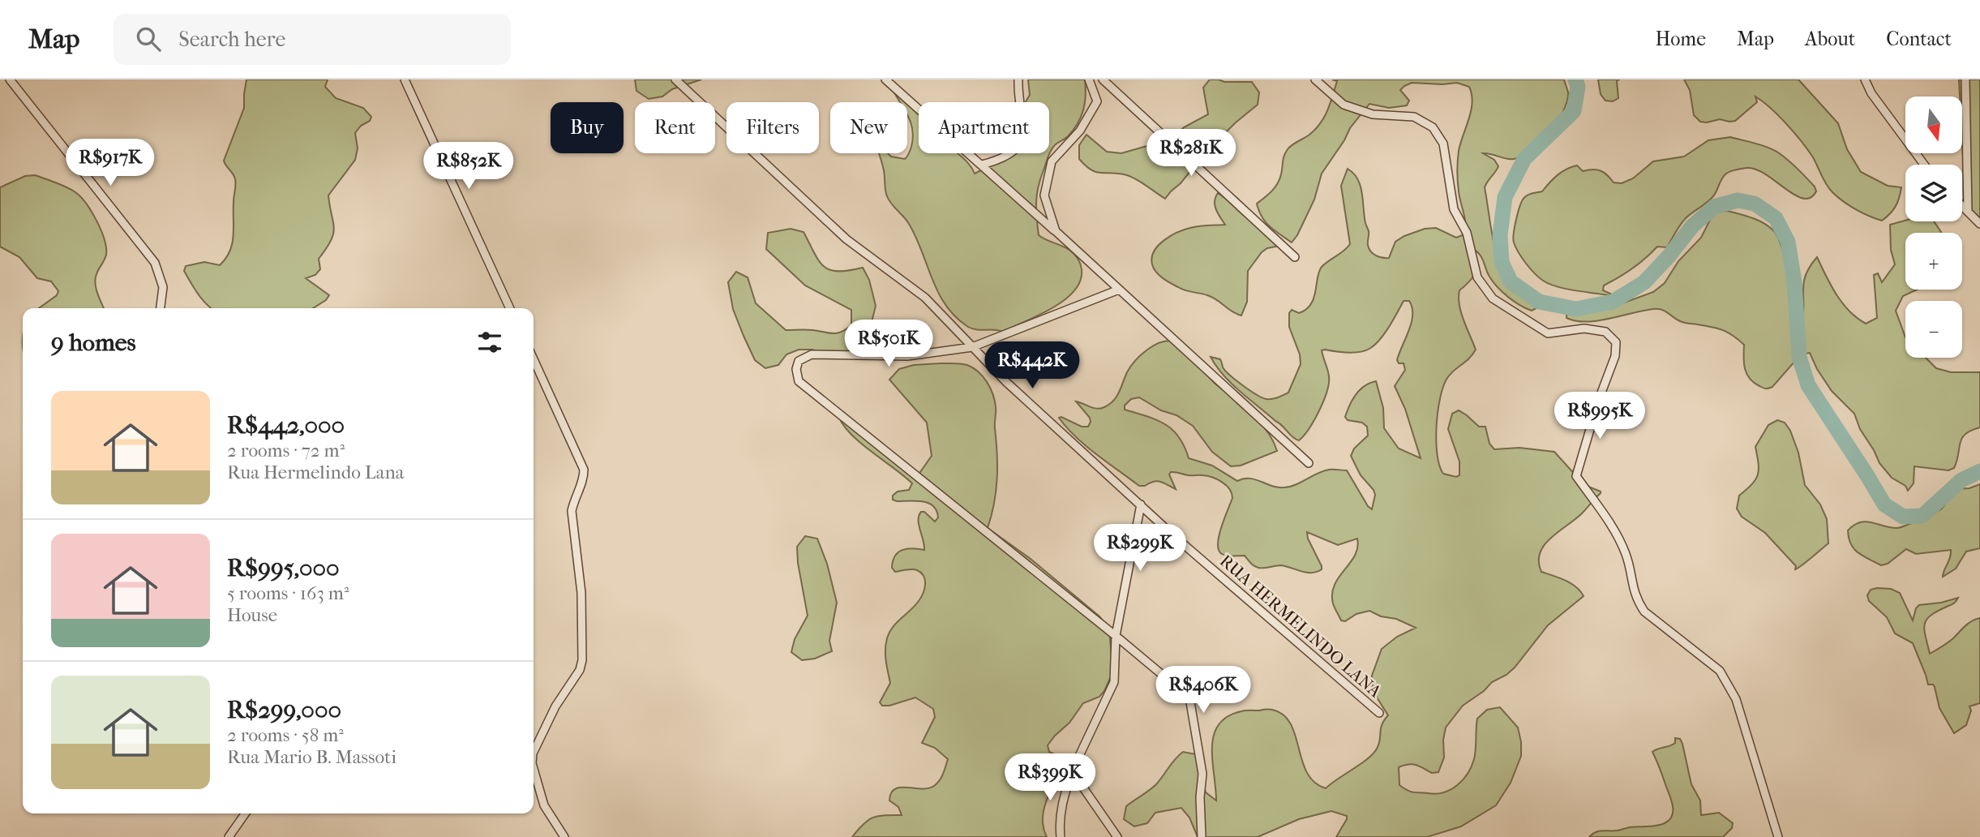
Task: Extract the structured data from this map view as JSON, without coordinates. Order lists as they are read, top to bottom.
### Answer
{
  "streets": {
    "street": ["RUA HERMELINDO LANA"]
  },
  "north": "bottom",
  "page": {
    "header": "Map",
    "search": "Search here",
    "nav": [
      "Home",
      "Map",
      "About",
      "Contact"
    ],
    "map_buttons": ["+", "−"],
    "chip": [
      "Buy",
      "Rent",
      "Filters",
      "New",
      "Apartment"
    ],
    "price": [
      "R$281K",
      "R$917K",
      "R$852K",
      "R$501K",
      "R$442K",
      "R$995K",
      "R$299K",
      "R$406K",
      "R$399K"
    ],
    "heading": "9 homes",
    "list": [
      {
        "name": "R$442,000",
        "note": "2 rooms · 72 m² · Rua Hermelindo Lana"
      },
      {
        "name": "R$995,000",
        "note": "5 rooms · 163 m² · House"
      },
      {
        "name": "R$299,000",
        "note": "2 rooms · 58 m² · Rua Mario B. Massoti"
      }
    ]
  }
}
